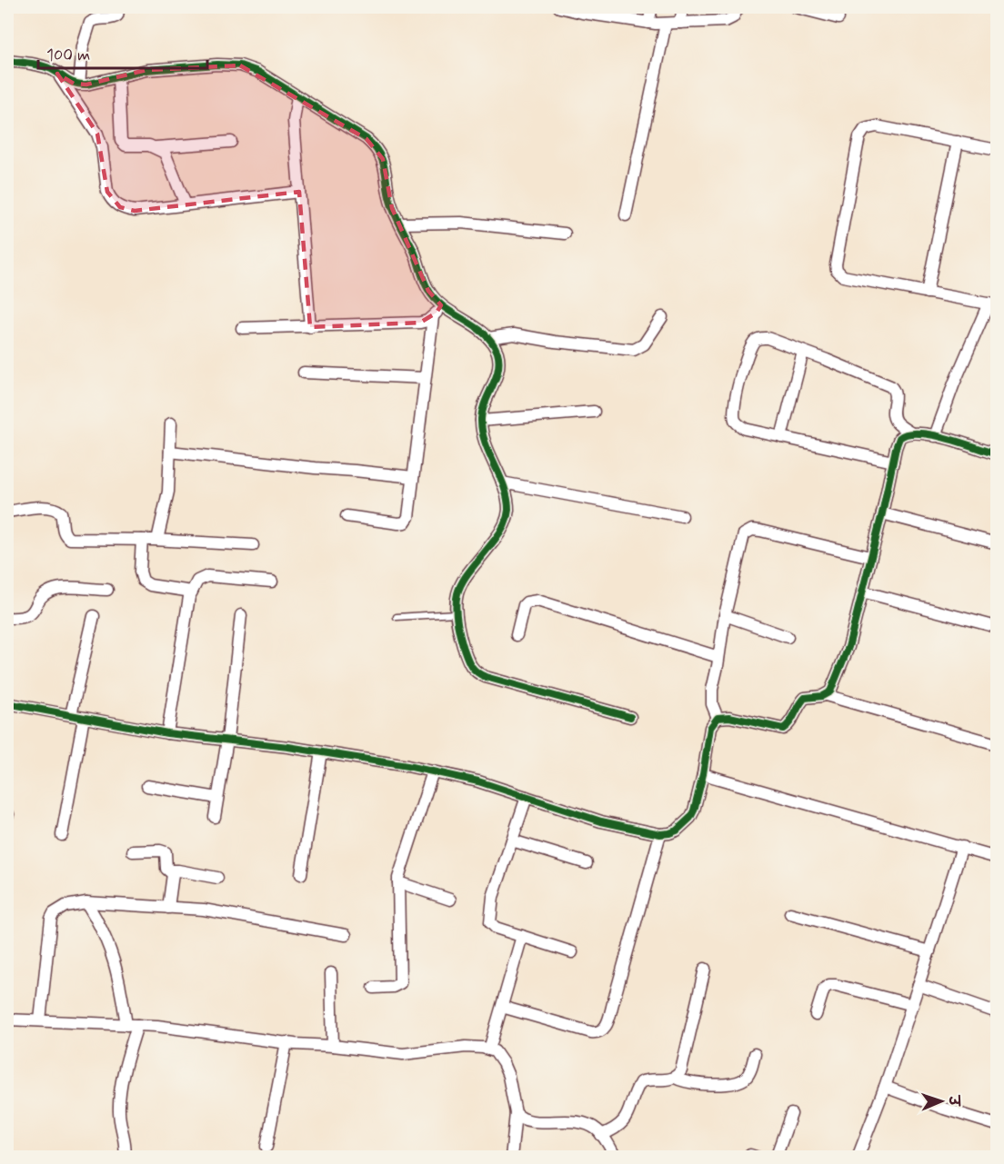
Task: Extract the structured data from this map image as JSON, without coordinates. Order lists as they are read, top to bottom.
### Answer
{
  "scale_bar": "100 m",
  "north": "right"
}
